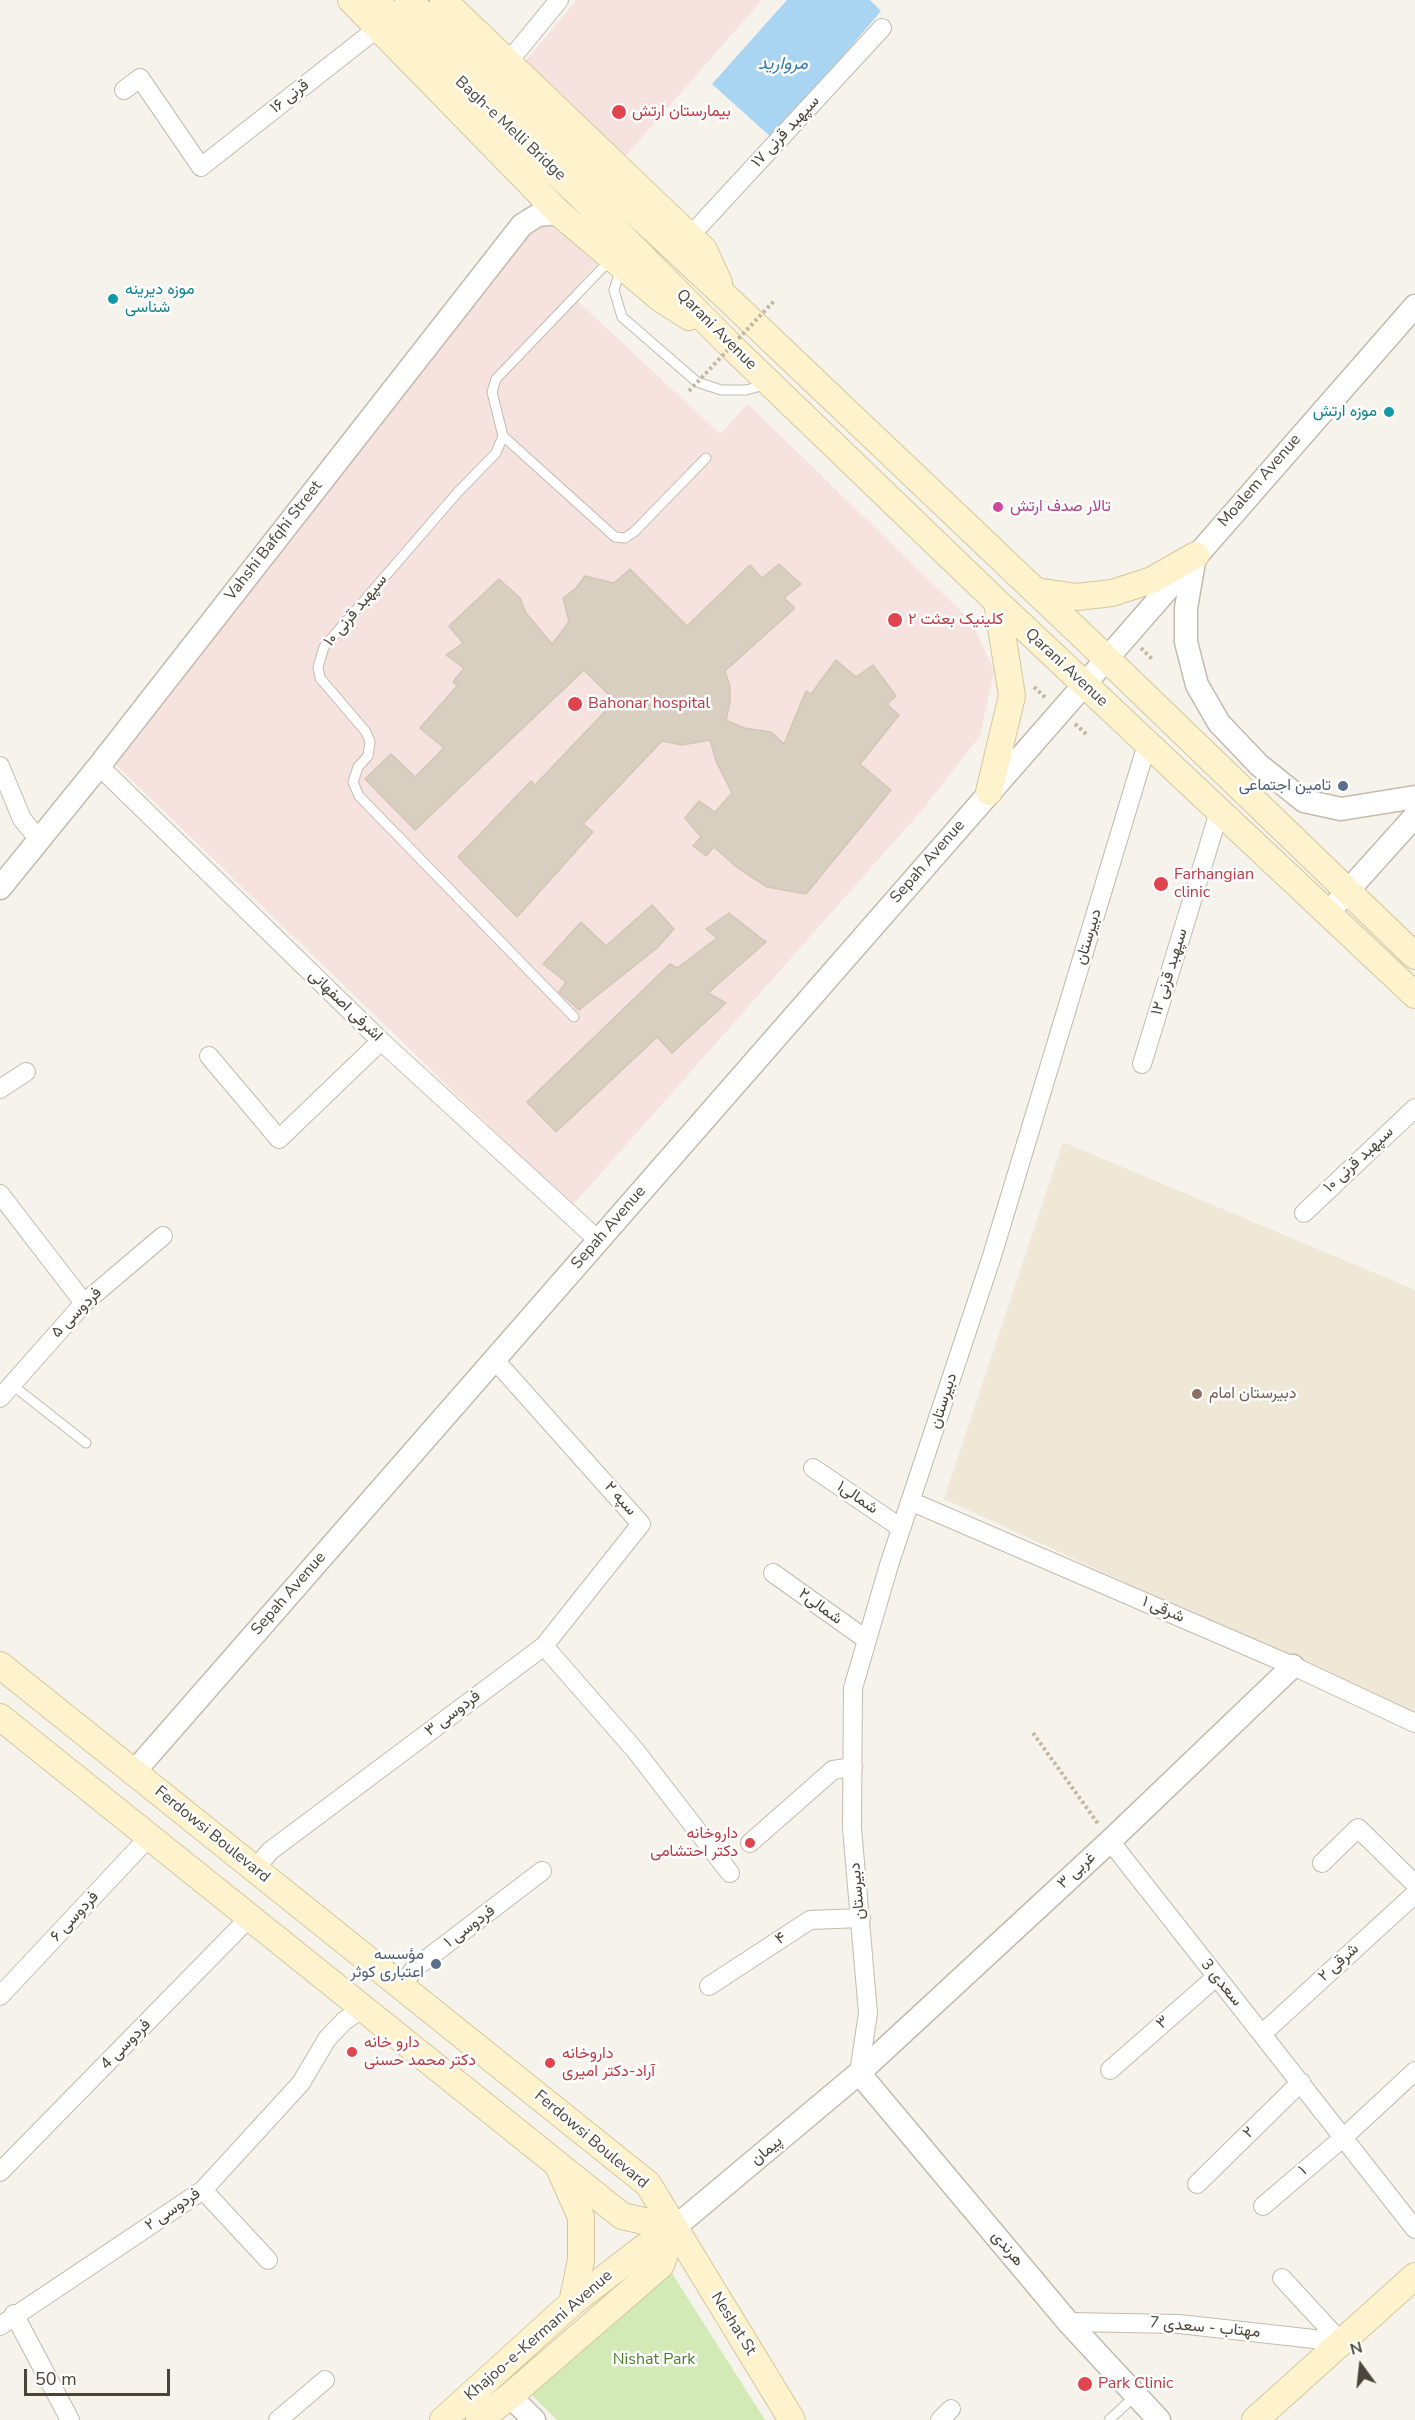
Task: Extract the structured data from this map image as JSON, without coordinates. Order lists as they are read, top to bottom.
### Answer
{
  "streets": {
    "main road": [
      "Bagh-e Melli Bridge",
      "Qarani Avenue",
      "Ferdowsi Boulevard",
      "Neshat St",
      "Khajoo-e-Kermani Avenue"
    ],
    "street": [
      "قرنی ۱۶",
      "سپهبد قرنی ۱۷",
      "Moalem Avenue",
      "Vahshi Bafqhi Street",
      "سپهبد قرنی ۱۰",
      "Sepah Avenue",
      "دبیرستان",
      "سپهبد قرنی ۱۲",
      "اشرفی اصفهانی",
      "فردوسی ۵",
      "شمالی۱",
      "سپه ۲",
      "شمالی۲",
      "شرقی ۱",
      "فردوسی ۳",
      "۳ غربی",
      "فردوسی ۶",
      "فردوسی ۱",
      "۴",
      "شرقی ۲",
      "سعدی 3",
      "۳",
      "فردوسی 4",
      "۲",
      "پیمان",
      "۱",
      "فردوسی ۲",
      "هرندی",
      "مهتاب - سعدی 7"
    ]
  },
  "crossings": [
    ["Bagh-e Melli Bridge", "سپهبد قرنی ۱۷"],
    ["Bagh-e Melli Bridge", "Qarani Avenue"],
    ["سپهبد قرنی ۱۷", "Qarani Avenue"],
    ["Qarani Avenue", "Moalem Avenue"],
    ["Qarani Avenue", "Sepah Avenue"],
    ["Qarani Avenue", "دبیرستان"],
    ["Qarani Avenue", "سپهبد قرنی ۱۲"],
    ["Moalem Avenue", "Sepah Avenue"],
    ["Vahshi Bafqhi Street", "اشرفی اصفهانی"],
    ["Sepah Avenue", "اشرفی اصفهانی"],
    ["Sepah Avenue", "سپه ۲"],
    ["Sepah Avenue", "Ferdowsi Boulevard"],
    ["دبیرستان", "شمالی۱"],
    ["دبیرستان", "شمالی۲"],
    ["دبیرستان", "شرقی ۱"],
    ["دبیرستان", "۳ غربی"],
    ["دبیرستان", "۴"],
    ["دبیرستان", "پیمان"],
    ["دبیرستان", "هرندی"],
    ["سپه ۲", "فردوسی ۳"],
    ["شرقی ۱", "۳ غربی"],
    ["فردوسی ۳", "Ferdowsi Boulevard"],
    ["Ferdowsi Boulevard", "فردوسی ۱"],
    ["Ferdowsi Boulevard", "پیمان"],
    ["Ferdowsi Boulevard", "Neshat St"],
    ["Ferdowsi Boulevard", "Khajoo-e-Kermani Avenue"],
    ["۳ غربی", "سعدی 3"],
    ["۳ غربی", "پیمان"],
    ["۳ غربی", "هرندی"],
    ["شرقی ۲", "سعدی 3"],
    ["سعدی 3", "۳"],
    ["سعدی 3", "۲"],
    ["سعدی 3", "۱"],
    ["پیمان", "هرندی"],
    ["پیمان", "Neshat St"],
    ["پیمان", "Khajoo-e-Kermani Avenue"],
    ["هرندی", "مهتاب - سعدی 7"],
    ["Neshat St", "Khajoo-e-Kermani Avenue"]
  ],
  "water": ["مروارید"],
  "parks": ["Nishat Park"],
  "places": [
    "بیمارستان ارتش",
    "موزه دیرینه شناسی",
    "موزه ارتش",
    "تالار صدف ارتش",
    "کلینیک بعثت ۲",
    "Bahonar hospital",
    "تامین اجتماعی",
    "Farhangian clinic",
    "دبیرستان امام",
    "داروخانه دکتر احتشامی",
    "مؤسسه اعتباری کوثر",
    "دارو خانه دکتر محمد حسنی",
    "داروخانه آراد-دکتر امیری",
    "Park Clinic"
  ],
  "scale_bar": "50 m",
  "north": "top"
}
